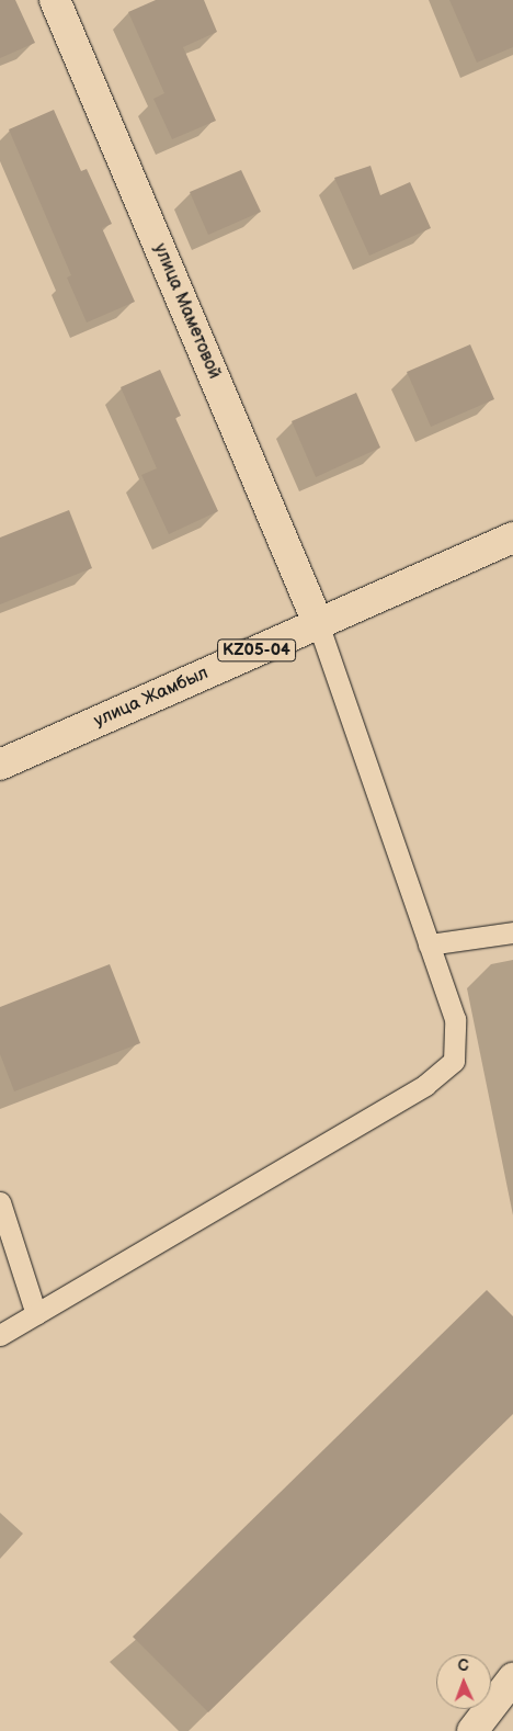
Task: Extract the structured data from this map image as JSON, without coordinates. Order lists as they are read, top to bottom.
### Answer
{
  "streets": {
    "street": ["улица Маметовой", "KZ05-04", "улица Жамбыл"]
  },
  "crossings": [
    ["улица Маметовой", "улица Жамбыл"]
  ],
  "north": "top"
}
